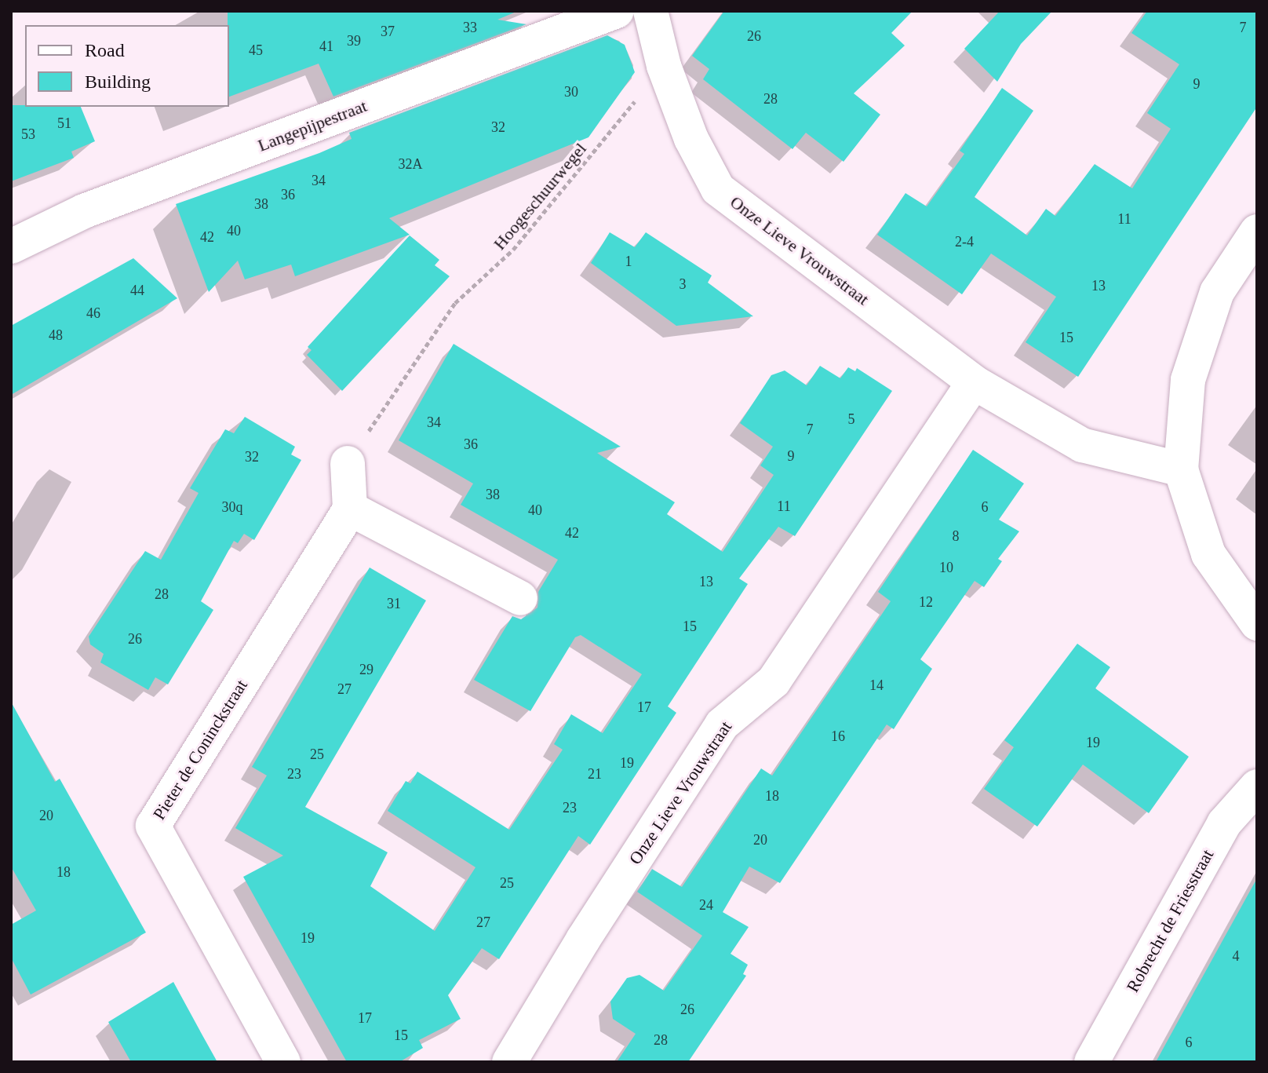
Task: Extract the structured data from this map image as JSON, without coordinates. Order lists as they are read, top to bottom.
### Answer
{
  "streets": {
    "street": [
      "Langepijpestraat",
      "Onze Lieve Vrouwstraat",
      "Pieter de Coninckstraat",
      "Robrecht de Friesstraat"
    ],
    "path": ["Hoogeschuurwegel"]
  },
  "crossings": [
    ["Hoogeschuurwegel", "Onze Lieve Vrouwstraat"]
  ],
  "house_numbers": [
    "33",
    "7",
    "37",
    "26",
    "39",
    "41",
    "45",
    "9",
    "30",
    "28",
    "51",
    "32",
    "53",
    "32A",
    "34",
    "36",
    "38",
    "11",
    "40",
    "42",
    "2-4",
    "1",
    "3",
    "13",
    "44",
    "46",
    "48",
    "15",
    "5",
    "34",
    "7",
    "36",
    "9",
    "32",
    "38",
    "11",
    "30q",
    "6",
    "40",
    "42",
    "8",
    "10",
    "13",
    "28",
    "12",
    "31",
    "15",
    "26",
    "29",
    "14",
    "27",
    "17",
    "16",
    "19",
    "25",
    "19",
    "23",
    "21",
    "18",
    "23",
    "20",
    "20",
    "18",
    "25",
    "24",
    "27",
    "19",
    "4",
    "26",
    "17",
    "15",
    "28",
    "6"
  ],
  "legend": ["Road", "Building"]
}
